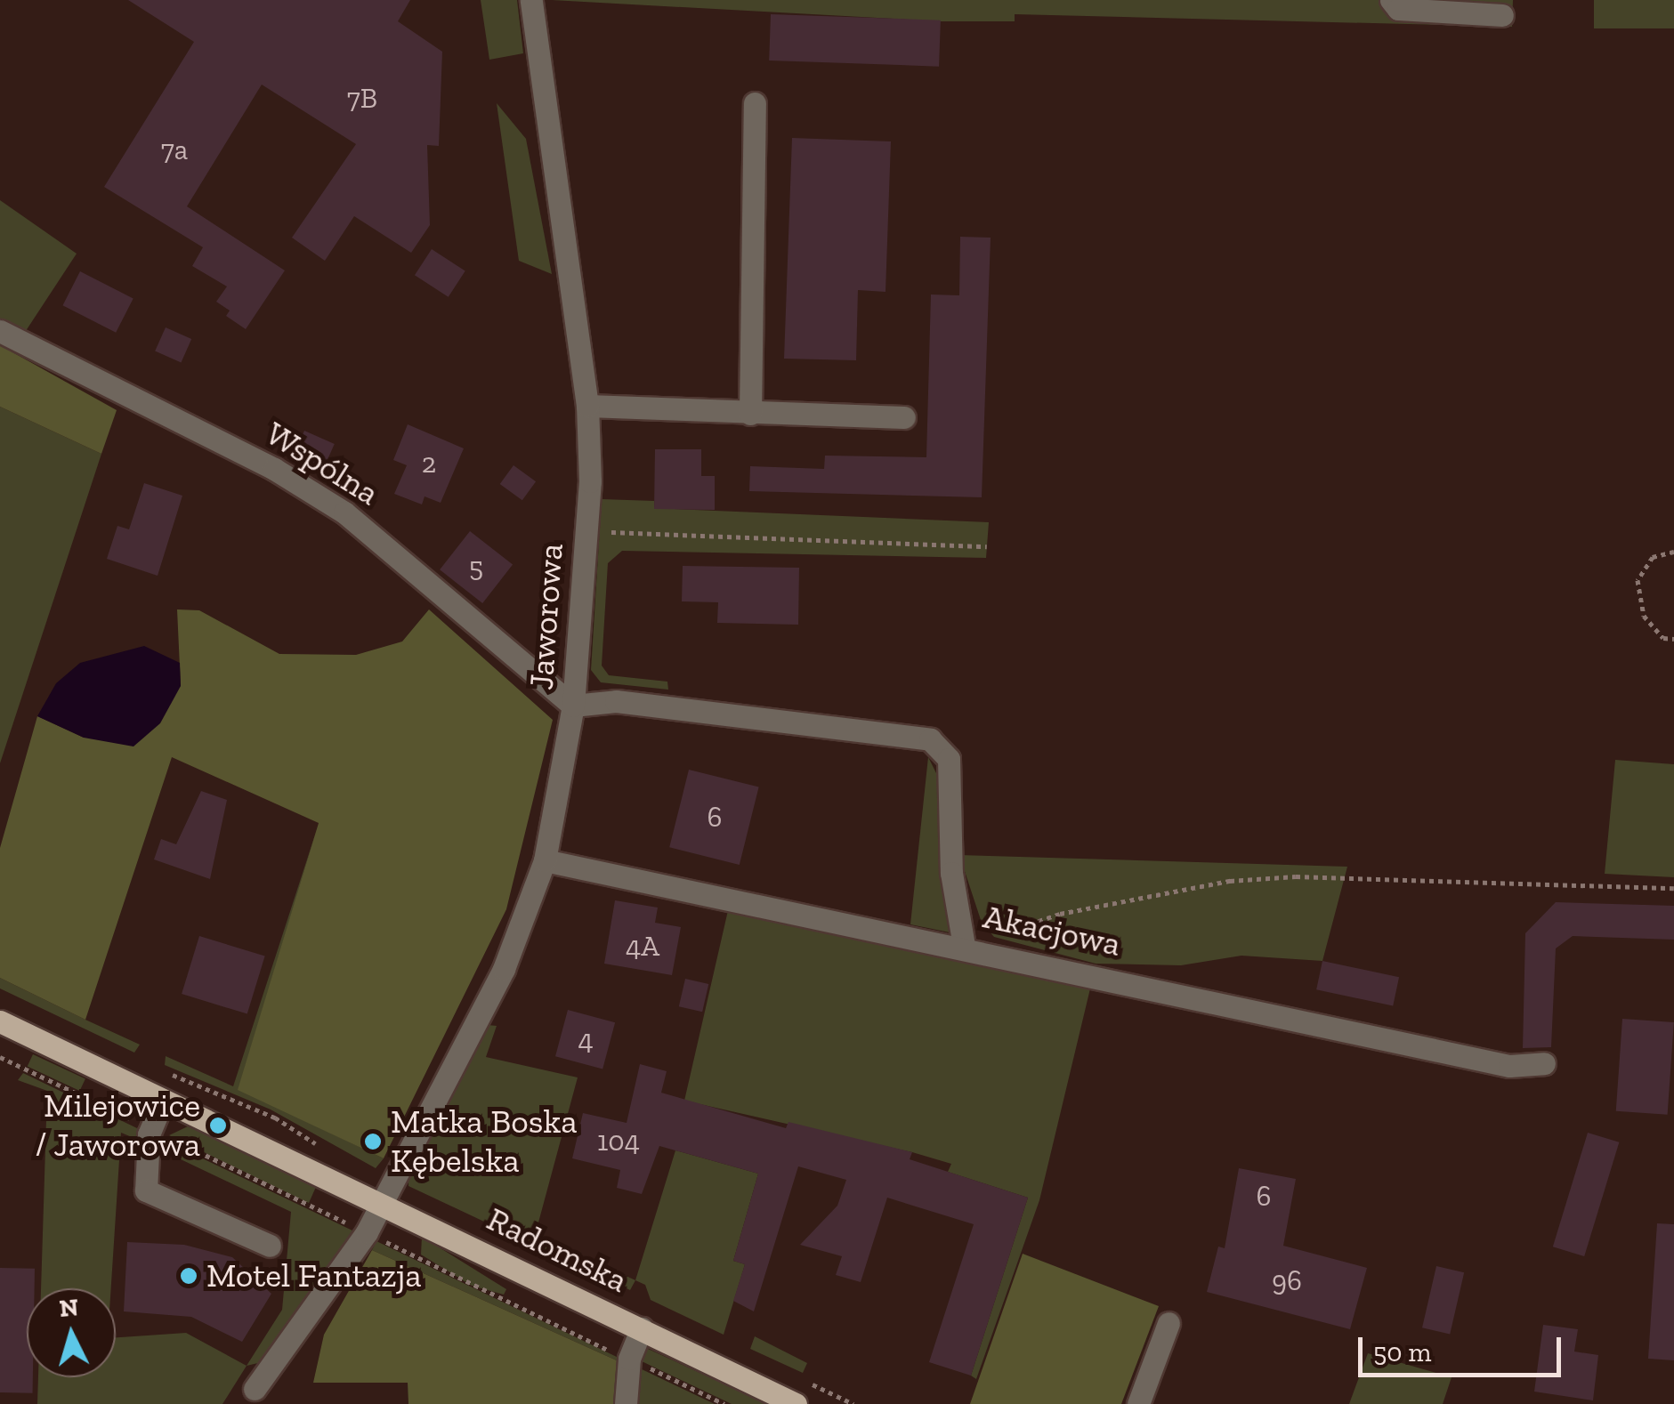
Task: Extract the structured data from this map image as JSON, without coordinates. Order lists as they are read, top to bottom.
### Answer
{
  "streets": {
    "main road": ["Radomska"],
    "street": ["Wspólna", "Jaworowa", "Akacjowa"]
  },
  "crossings": [
    ["Wspólna", "Jaworowa"],
    ["Jaworowa", "Akacjowa"],
    ["Jaworowa", "Radomska"]
  ],
  "places": ["Milejowice / Jaworowa", "Matka Boska Kębelska", "Motel Fantazja"],
  "house_numbers": [
    "7B",
    "7a",
    "2",
    "5",
    "6",
    "4A",
    "4",
    "104",
    "6",
    "96"
  ],
  "scale_bar": "50 m",
  "north": "top"
}
